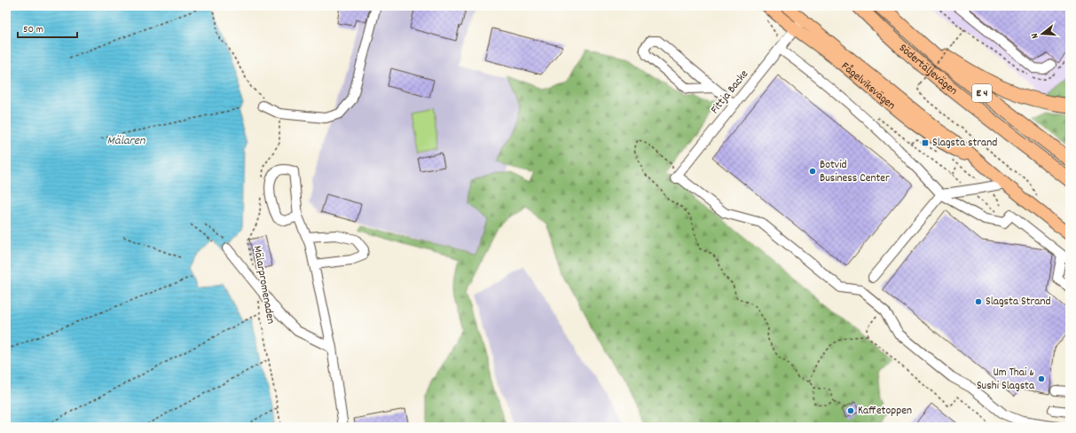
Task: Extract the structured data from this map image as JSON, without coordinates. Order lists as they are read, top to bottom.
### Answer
{
  "streets": {
    "highway": ["Södertäljevägen", "E 4"],
    "main road": ["Fågelviksvägen"],
    "street": ["Fittja Backe"],
    "path": ["Mälarpromenaden"]
  },
  "crossings": [
    ["Fågelviksvägen", "Fittja Backe"]
  ],
  "water": ["Mälaren"],
  "places": {
    "transit": ["Slagsta strand"],
    "other": [
      "Botvid Business Center",
      "Slagsta Strand",
      "Um Thai & Sushi Slagsta",
      "Kaffetoppen"
    ]
  },
  "scale_bar": "50 m",
  "north": "left"
}
